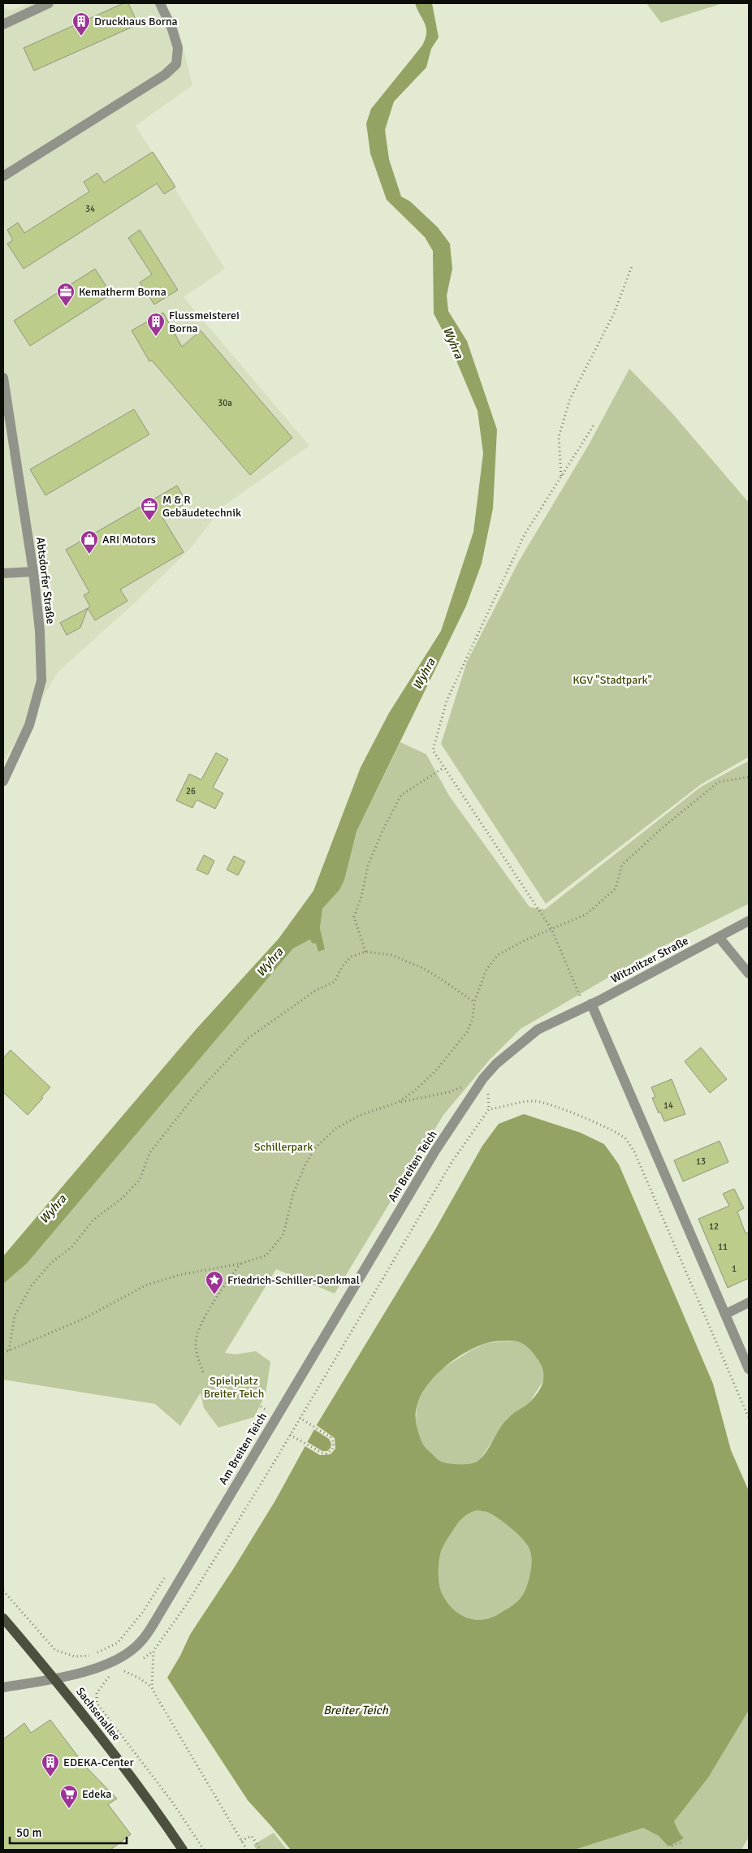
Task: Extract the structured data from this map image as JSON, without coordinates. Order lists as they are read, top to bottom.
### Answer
{
  "streets": {
    "main road": ["Sachsenallee"],
    "street": ["Abtsdorfer Straße", "Witznitzer Straße", "Am Breiten Teich"]
  },
  "crossings": [
    ["Witznitzer Straße", "Am Breiten Teich"],
    ["Am Breiten Teich", "Sachsenallee"]
  ],
  "water": ["Wyhra", "Breiter Teich"],
  "parks": ["KGV \"Stadtpark\"", "Schillerpark", "Spielplatz Breiter Teich"],
  "places": {
    "building": ["Druckhaus Borna", "Flussmeisterei Borna", "EDEKA-Center"],
    "office": ["Kematherm Borna", "M & R Gebäudetechnik"],
    "shop": ["ARI Motors"],
    "place": ["Friedrich-Schiller-Denkmal"],
    "supermarket": ["Edeka"]
  },
  "house_numbers": [
    "34",
    "30a",
    "26",
    "14",
    "13",
    "12",
    "11",
    "1"
  ],
  "scale_bar": "50 m"
}
